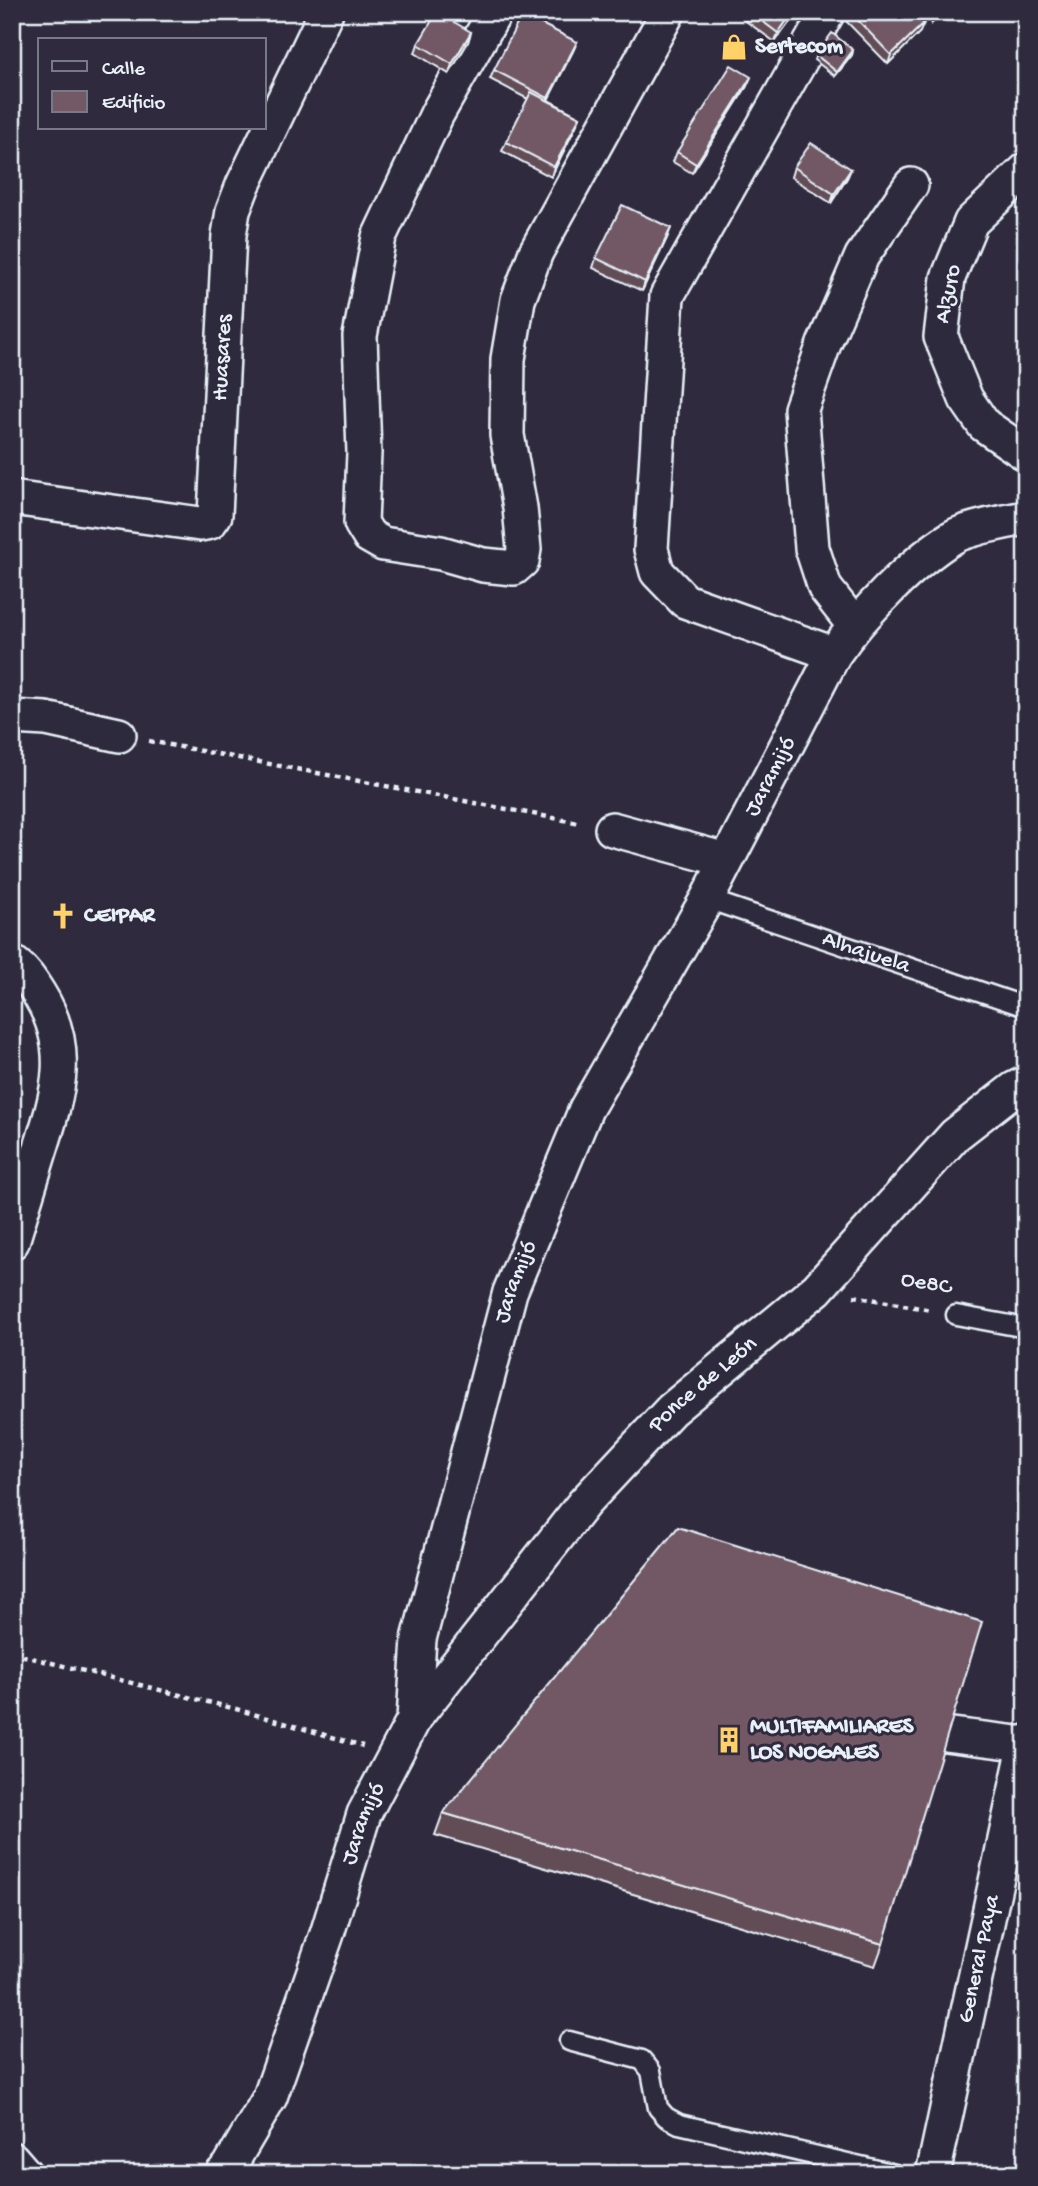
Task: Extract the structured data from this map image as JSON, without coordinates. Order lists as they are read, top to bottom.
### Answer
{
  "streets": {
    "street": [
      "Alzuro",
      "Huasares",
      "Jaramijó",
      "Ponce de León",
      "General Paya"
    ],
    "lane": ["Alhajuela", "Oe8C"]
  },
  "crossings": [
    ["Jaramijó", "Alhajuela"],
    ["Jaramijó", "Ponce de León"],
    ["Oe8C", "Ponce de León"]
  ],
  "places": {
    "shop": ["Sertecom"],
    "church": ["CEIPAR"],
    "building": ["MULTIFAMILIARES LOS NOGALES"]
  },
  "legend": ["Calle", "Edificio"]
}
